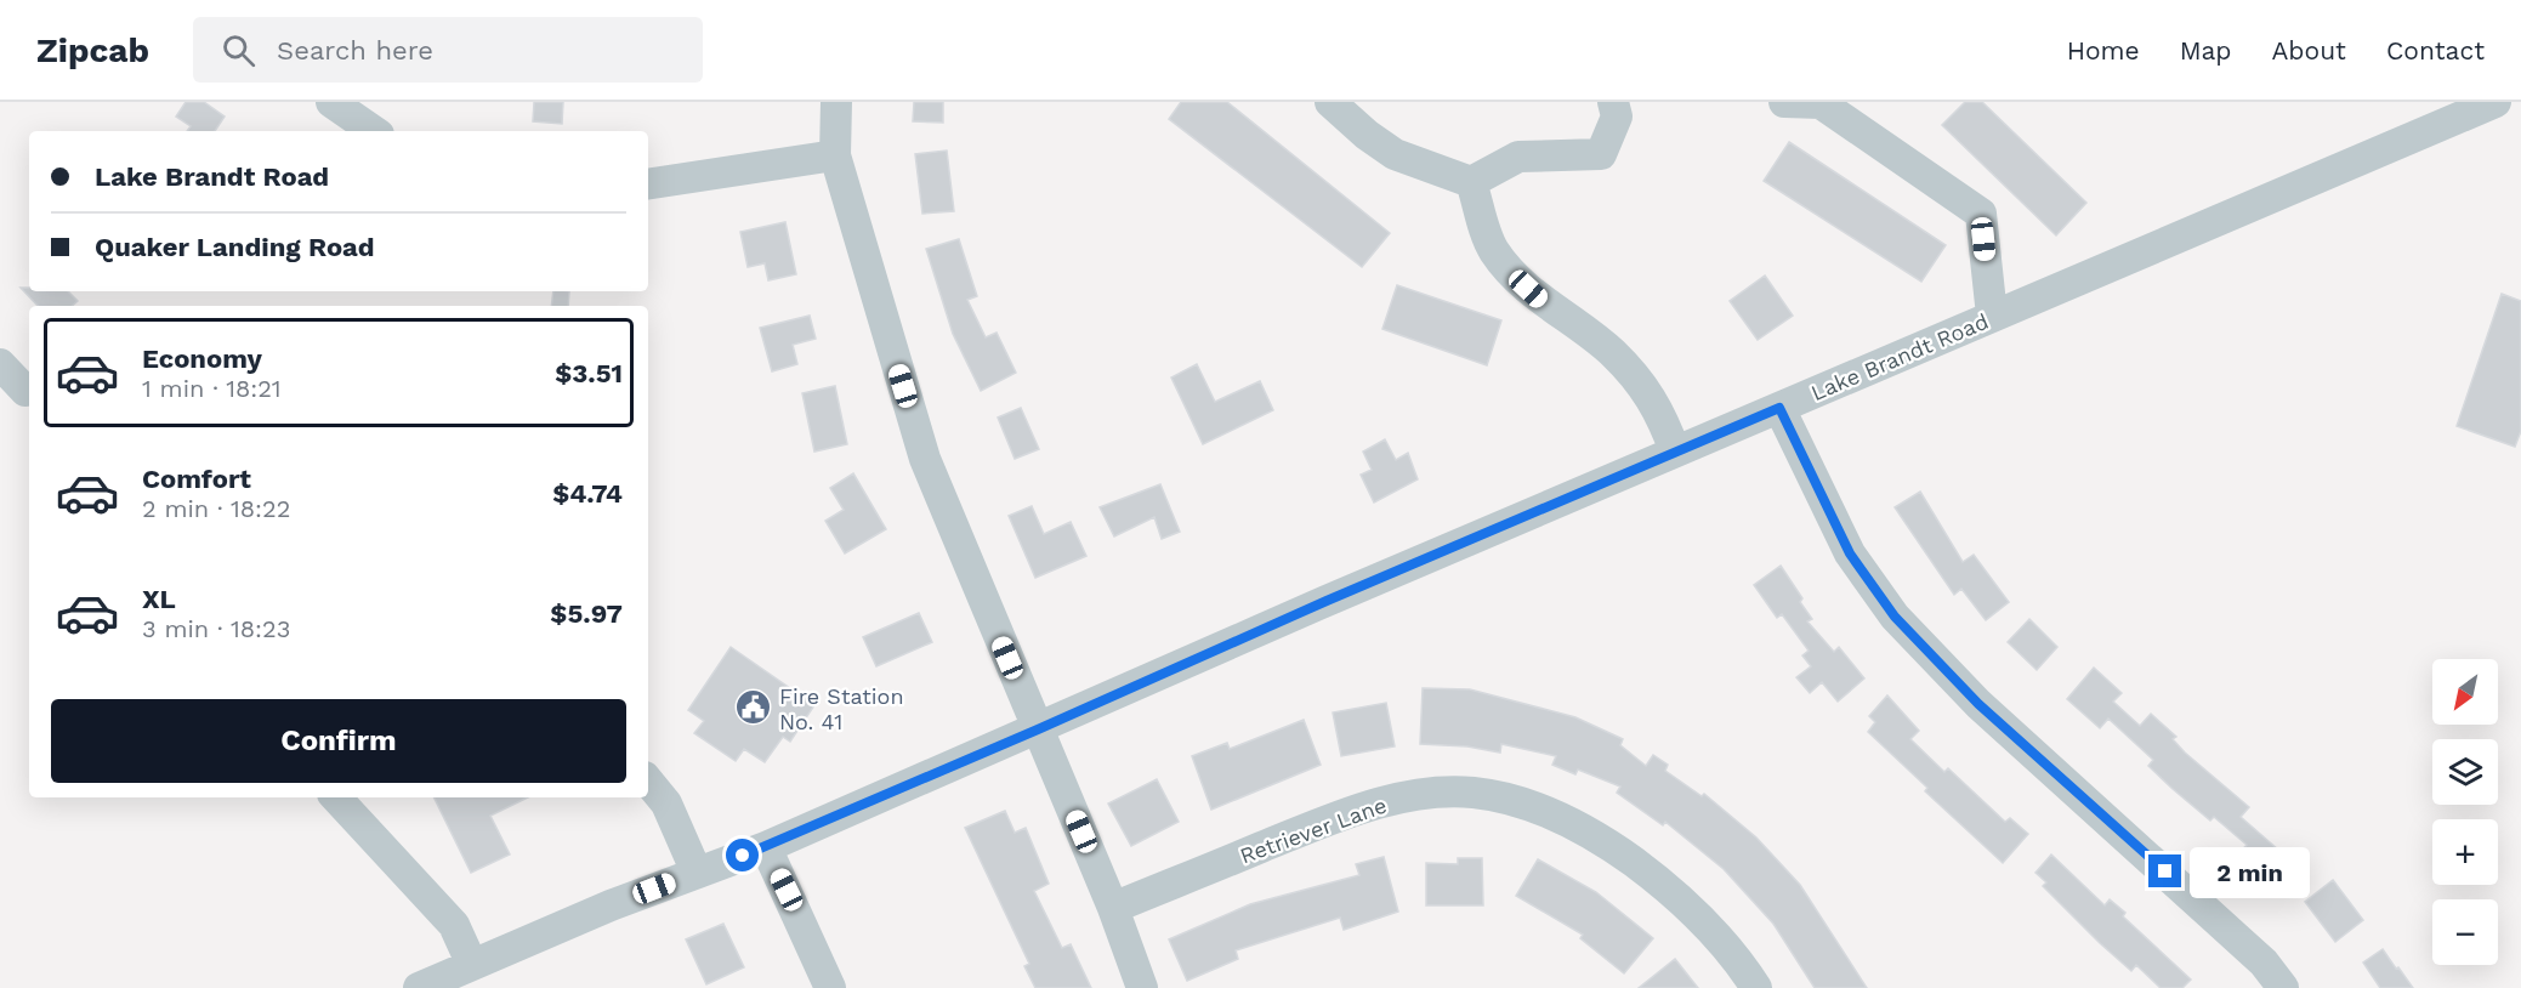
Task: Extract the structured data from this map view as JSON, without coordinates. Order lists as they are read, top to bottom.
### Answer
{
  "streets": {
    "street": ["Lake Brandt Road", "Retriever Lane"]
  },
  "places": {
    "public building": ["Fire Station No. 41"]
  },
  "north": "bottom left",
  "page": {
    "header": "Zipcab",
    "search": "Search here",
    "nav": [
      "Home",
      "Map",
      "About",
      "Contact"
    ],
    "banner": ["Lake Brandt Road", "Quaker Landing Road"],
    "list": [
      {
        "name": "Economy",
        "note": "1 min · 18:21",
        "value": "$3.51"
      },
      {
        "name": "Comfort",
        "note": "2 min · 18:22",
        "value": "$4.74"
      },
      {
        "name": "XL",
        "note": "3 min · 18:23",
        "value": "$5.97"
      }
    ],
    "map_buttons": ["+", "−"],
    "buttons": "Confirm",
    "bubble": "2 min"
  }
}
